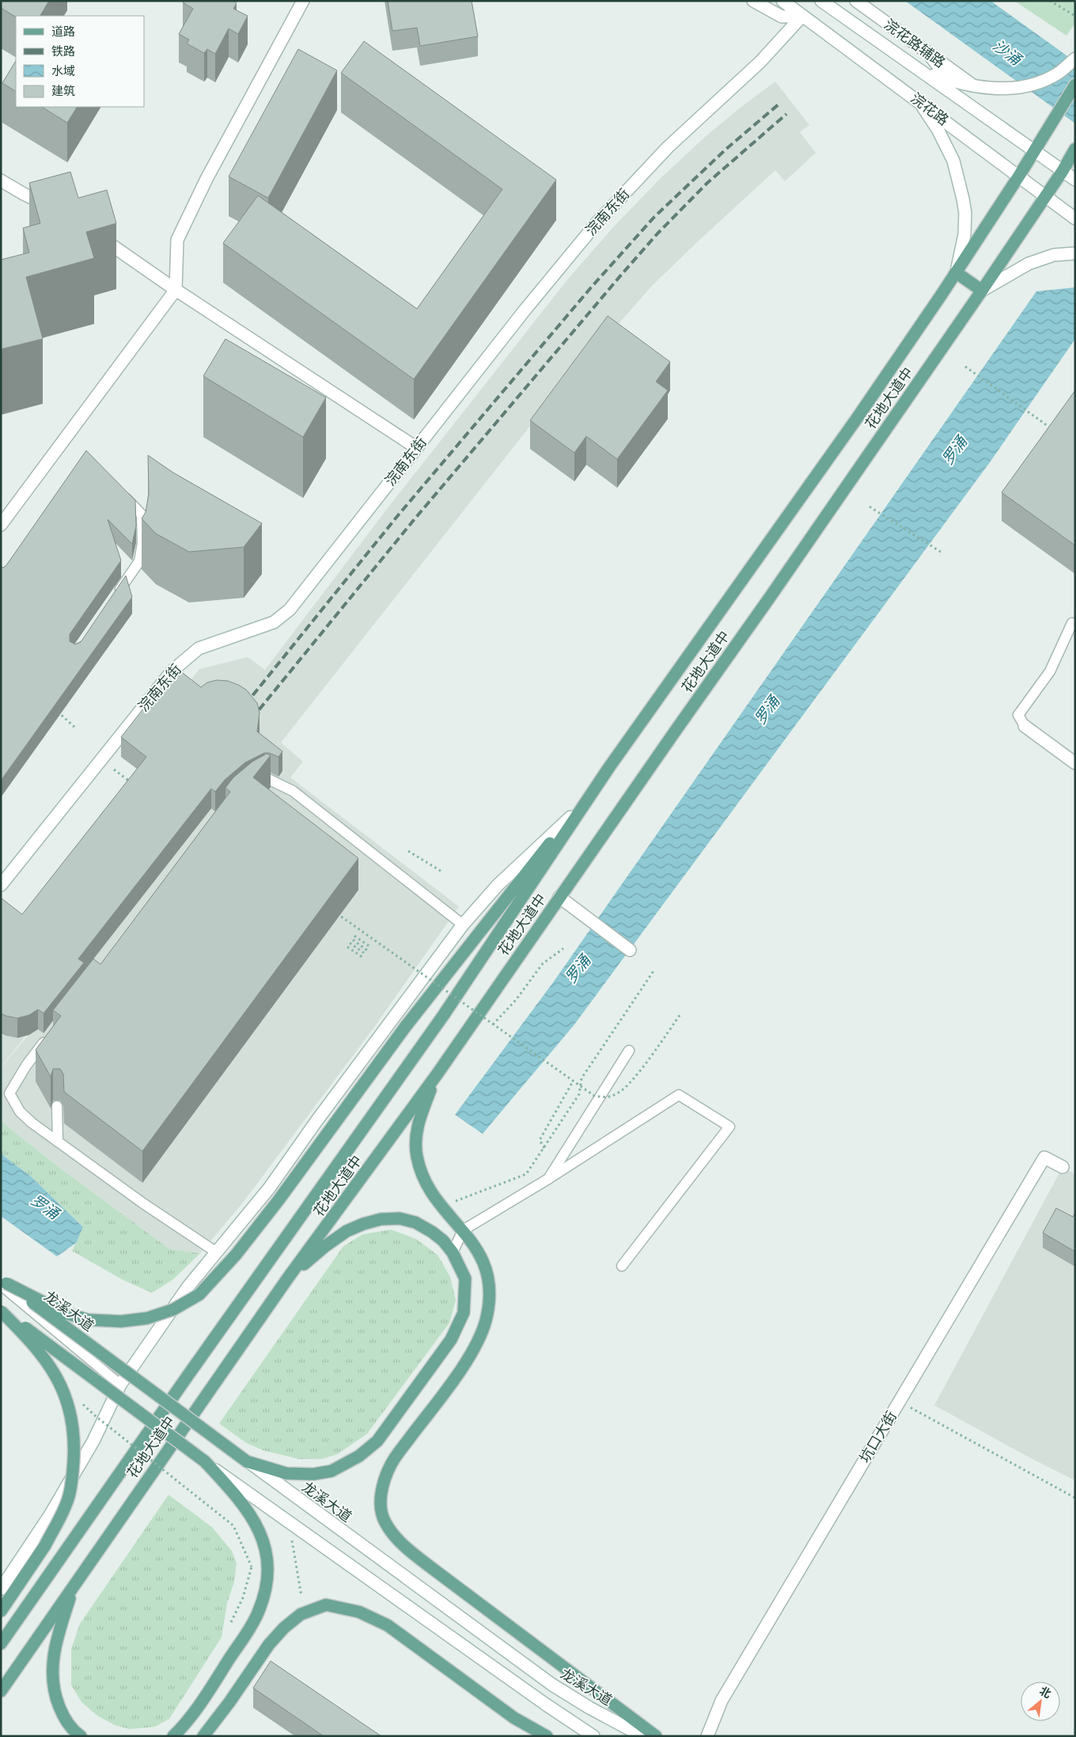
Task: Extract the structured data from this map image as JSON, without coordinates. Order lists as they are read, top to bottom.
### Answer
{
  "streets": {
    "main road": ["花地大道中", "龙溪大道"],
    "street": [
      "浣花路辅路",
      "浣花路",
      "浣南东街",
      "坑口大街"
    ]
  },
  "crossings": [
    ["浣花路", "浣南东街"],
    ["浣花路", "花地大道中"]
  ],
  "water": ["沙涌", "罗涌"],
  "legend": [
    "道路",
    "铁路",
    "水域",
    "建筑"
  ],
  "north": "top right"
}
